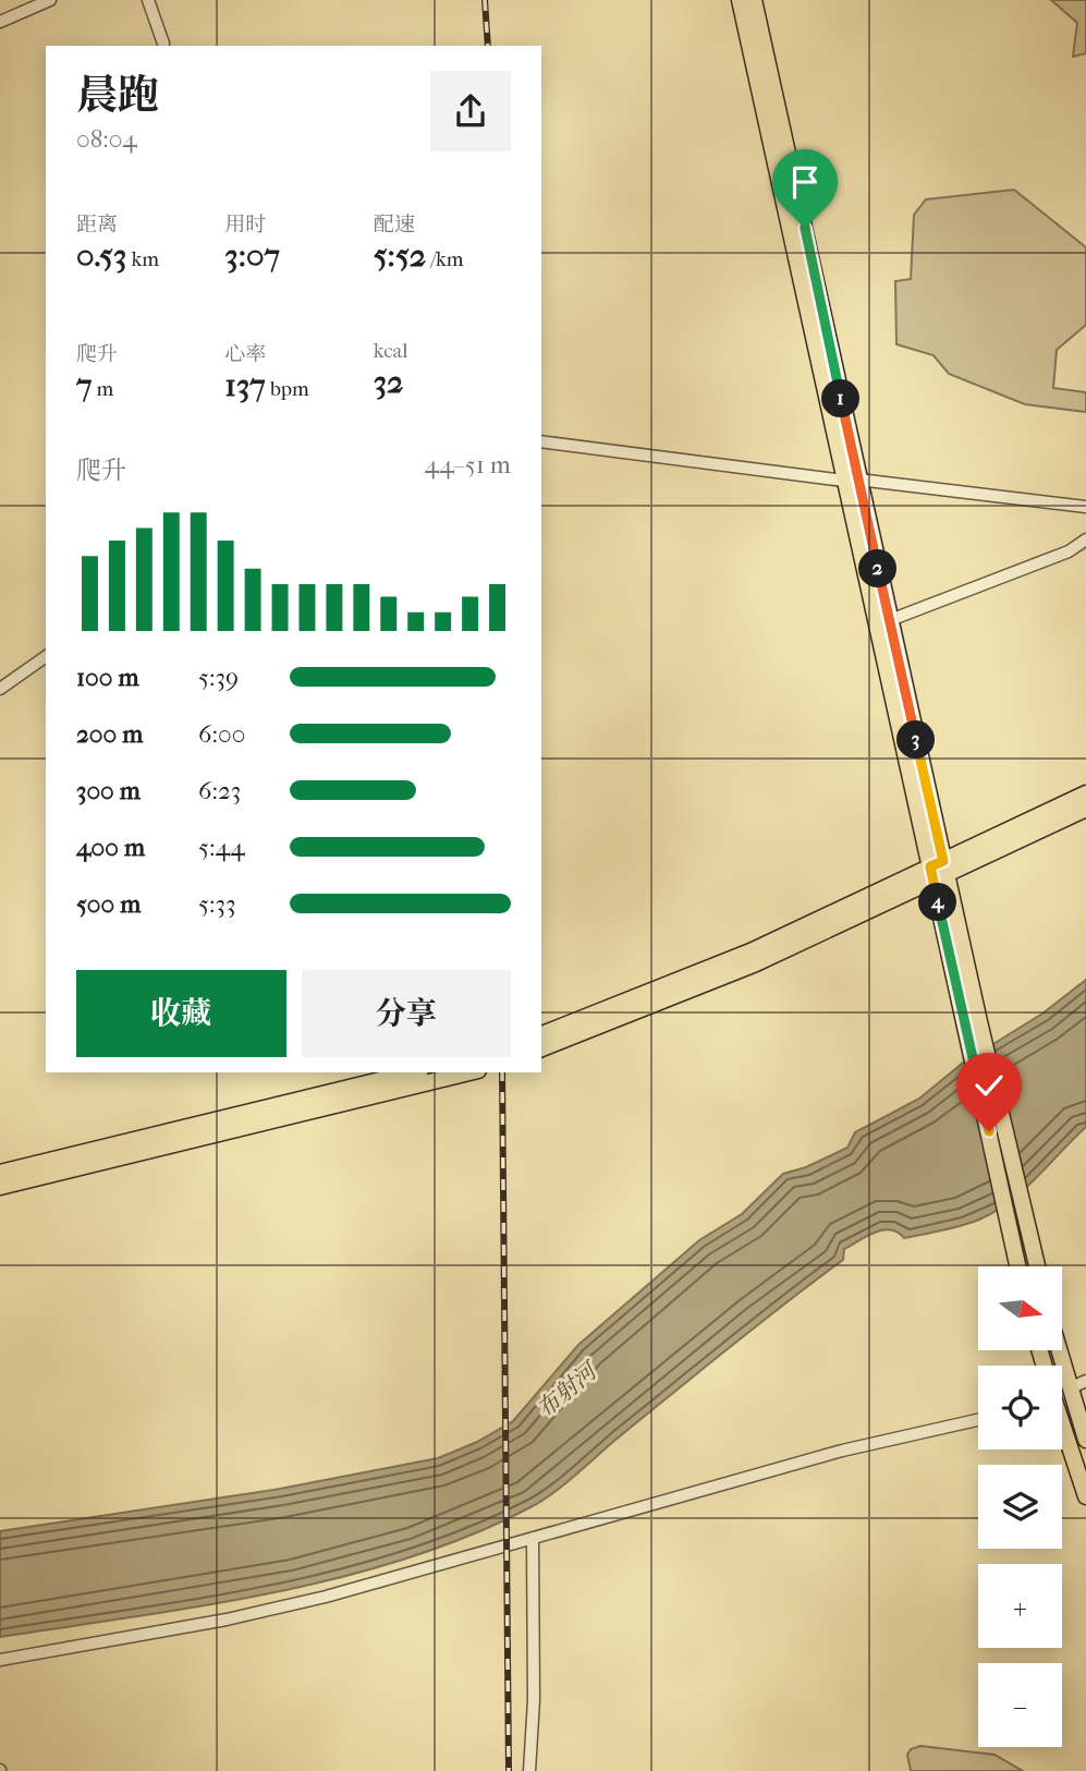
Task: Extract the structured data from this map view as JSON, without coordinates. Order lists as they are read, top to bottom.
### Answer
{
  "water": ["布射河"],
  "north": "right",
  "page": {
    "heading": ["晨跑", "08:04"],
    "stats": [
      ["距离", "0.53 km"],
      ["用时", "3:07"],
      ["配速", "5:52 /km"],
      ["爬升", "7 m"],
      ["心率", "137 bpm"],
      ["kcal", "32"]
    ],
    "pins": [
      "1",
      "2",
      "3",
      "4"
    ],
    "chart": ["爬升", "44–51 m"],
    "list": [
      {
        "name": "100 m",
        "note": "5:39"
      },
      {
        "name": "200 m",
        "note": "6:00"
      },
      {
        "name": "300 m",
        "note": "6:23"
      },
      {
        "name": "400 m",
        "note": "5:44"
      },
      {
        "name": "500 m",
        "note": "5:33"
      }
    ],
    "buttons": ["收藏", "分享"],
    "map_buttons": ["+", "−"]
  }
}
